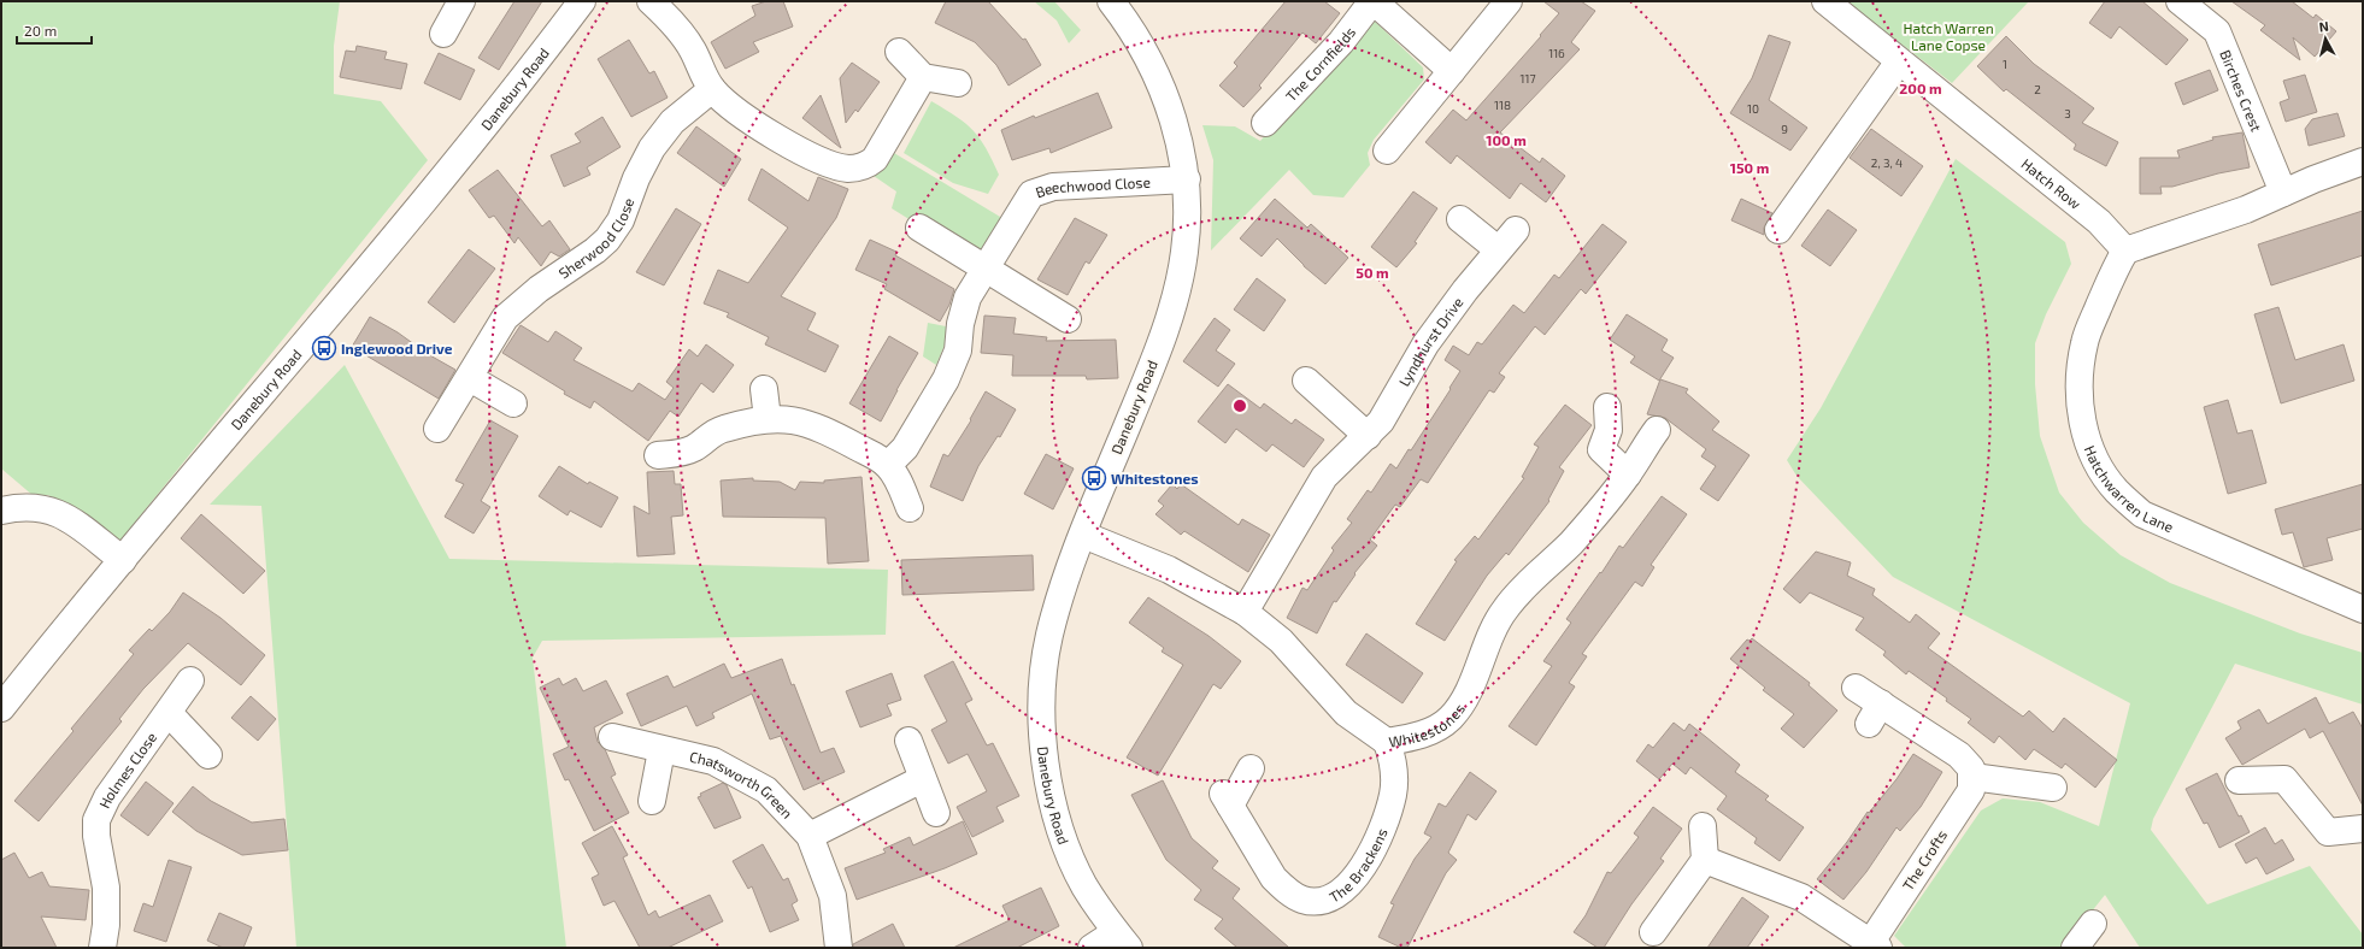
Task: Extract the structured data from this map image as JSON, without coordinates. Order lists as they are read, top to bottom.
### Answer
{
  "streets": {
    "street": [
      "The Cornfields",
      "Danebury Road",
      "Birches Crest",
      "Hatch Row",
      "Beechwood Close",
      "Sherwood Close",
      "Lyndhurst Drive",
      "Hatchwarren Lane",
      "Whitestones",
      "Holmes Close",
      "Chatsworth Green",
      "The Crofts",
      "The Brackens"
    ]
  },
  "crossings": [
    ["Danebury Road", "Beechwood Close"],
    ["Danebury Road", "Whitestones"],
    ["Hatch Row", "Hatchwarren Lane"],
    ["Lyndhurst Drive", "Whitestones"],
    ["Whitestones", "The Brackens"]
  ],
  "parks": ["Hatch Warren Lane Copse"],
  "places": {
    "bus stop": ["Inglewood Drive", "Whitestones"]
  },
  "house_numbers": [
    "116",
    "1",
    "117",
    "2",
    "118",
    "10",
    "3",
    "9",
    "2, 3, 4"
  ],
  "scale_bar": "20 m",
  "north": "top",
  "rings": [
    "200 m",
    "100 m",
    "150 m",
    "50 m"
  ]
}
